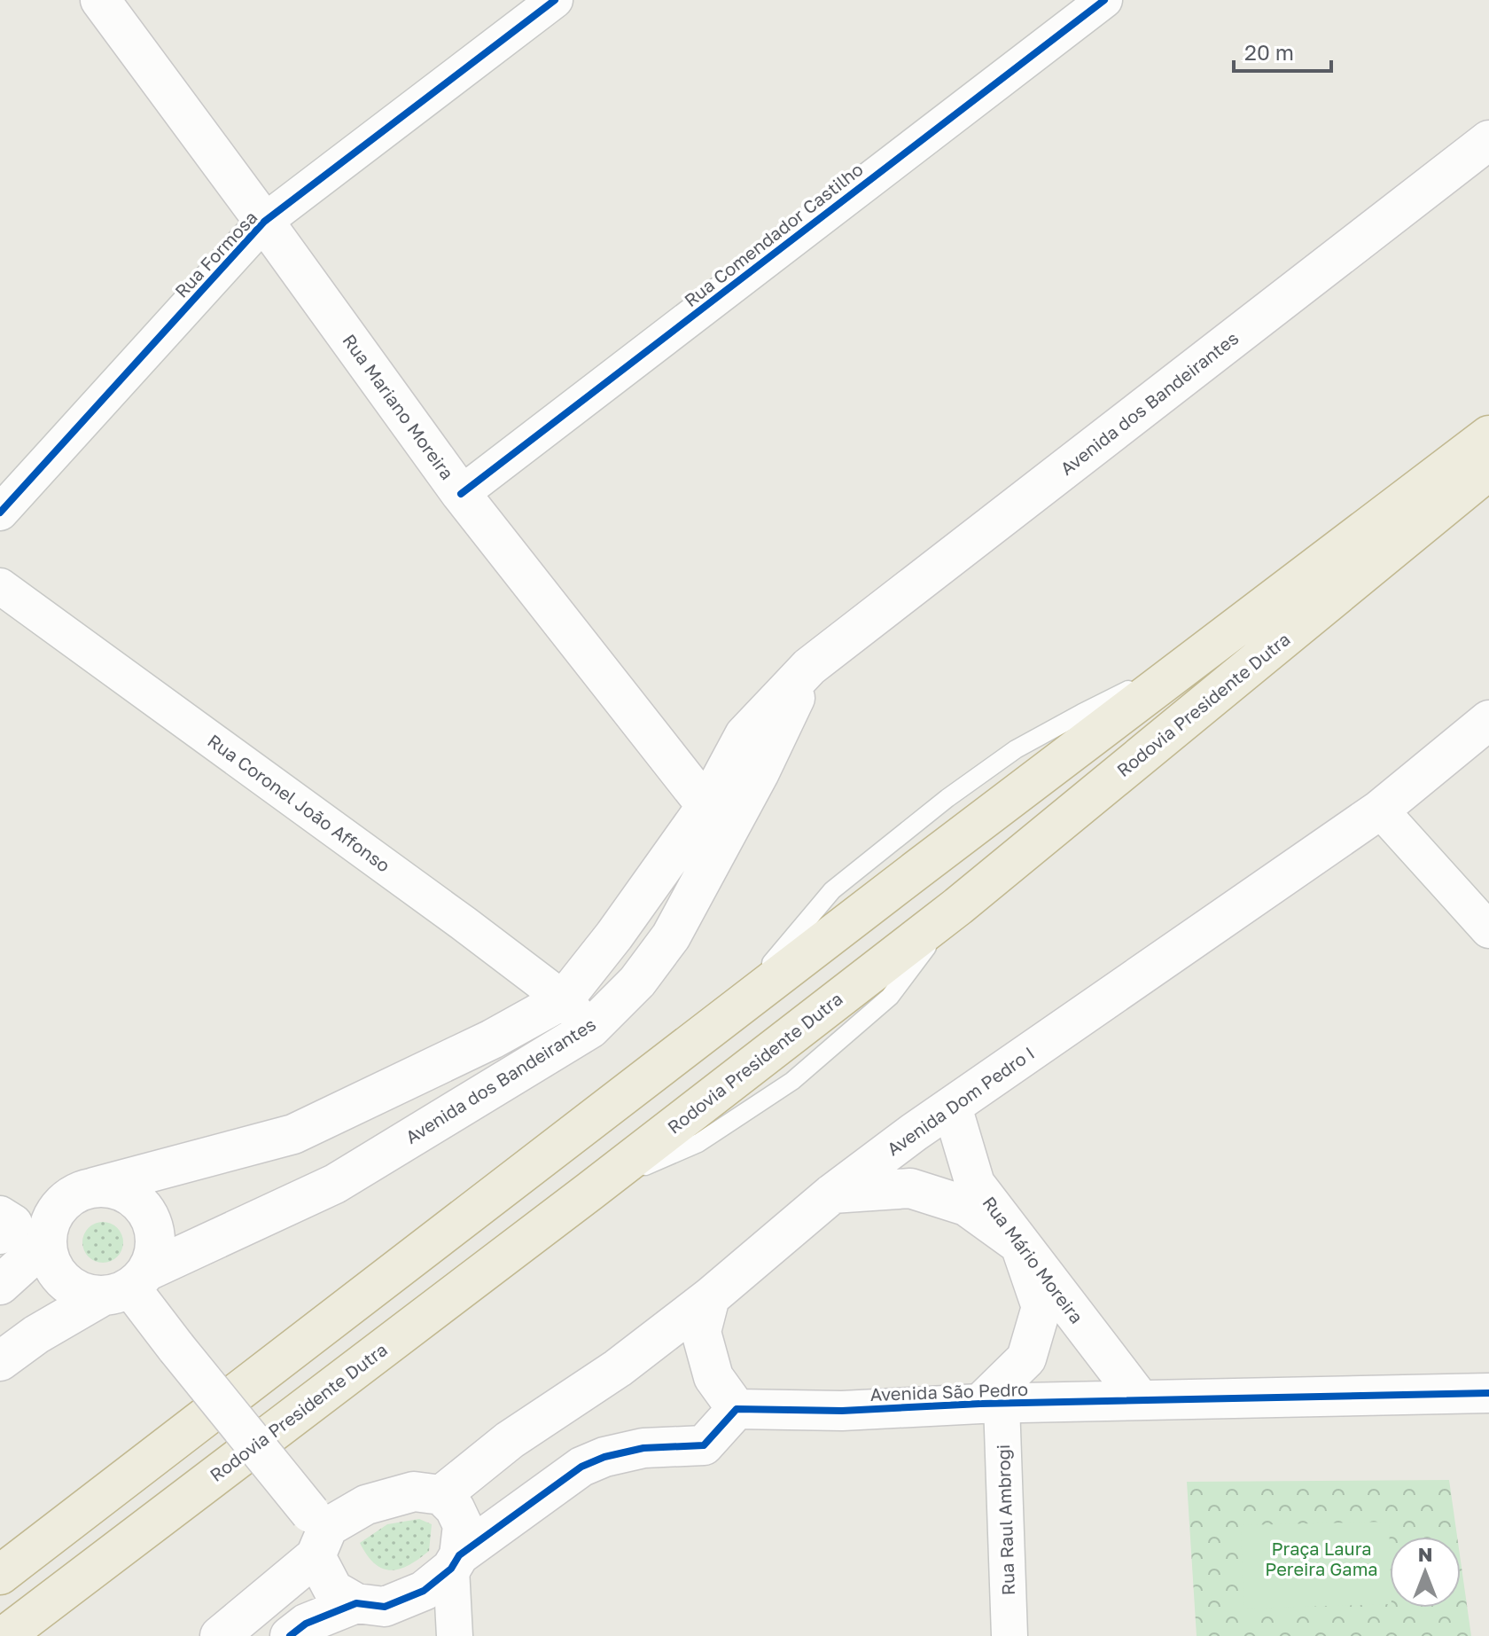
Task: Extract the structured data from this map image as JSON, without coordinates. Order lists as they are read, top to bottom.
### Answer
{
  "streets": {
    "highway": ["Rodovia Presidente Dutra"],
    "main road": [
      "Avenida dos Bandeirantes",
      "Rua Mariano Moreira",
      "Avenida Dom Pedro I",
      "Rua Mário Moreira",
      "Avenida São Pedro"
    ],
    "street": [
      "Rua Comendador Castilho",
      "Rua Formosa",
      "Rua Coronel João Affonso",
      "Rua Raul Ambrogi"
    ]
  },
  "crossings": [
    ["Rua Comendador Castilho", "Rua Mariano Moreira"],
    ["Rua Formosa", "Rua Mariano Moreira"],
    ["Avenida dos Bandeirantes", "Rua Mariano Moreira"],
    ["Avenida dos Bandeirantes", "Rua Coronel João Affonso"],
    ["Avenida Dom Pedro I", "Rua Mário Moreira"],
    ["Rua Mário Moreira", "Avenida São Pedro"],
    ["Avenida São Pedro", "Rua Raul Ambrogi"]
  ],
  "parks": ["Praça Laura Pereira Gama"],
  "scale_bar": "20 m",
  "north": "top"
}
